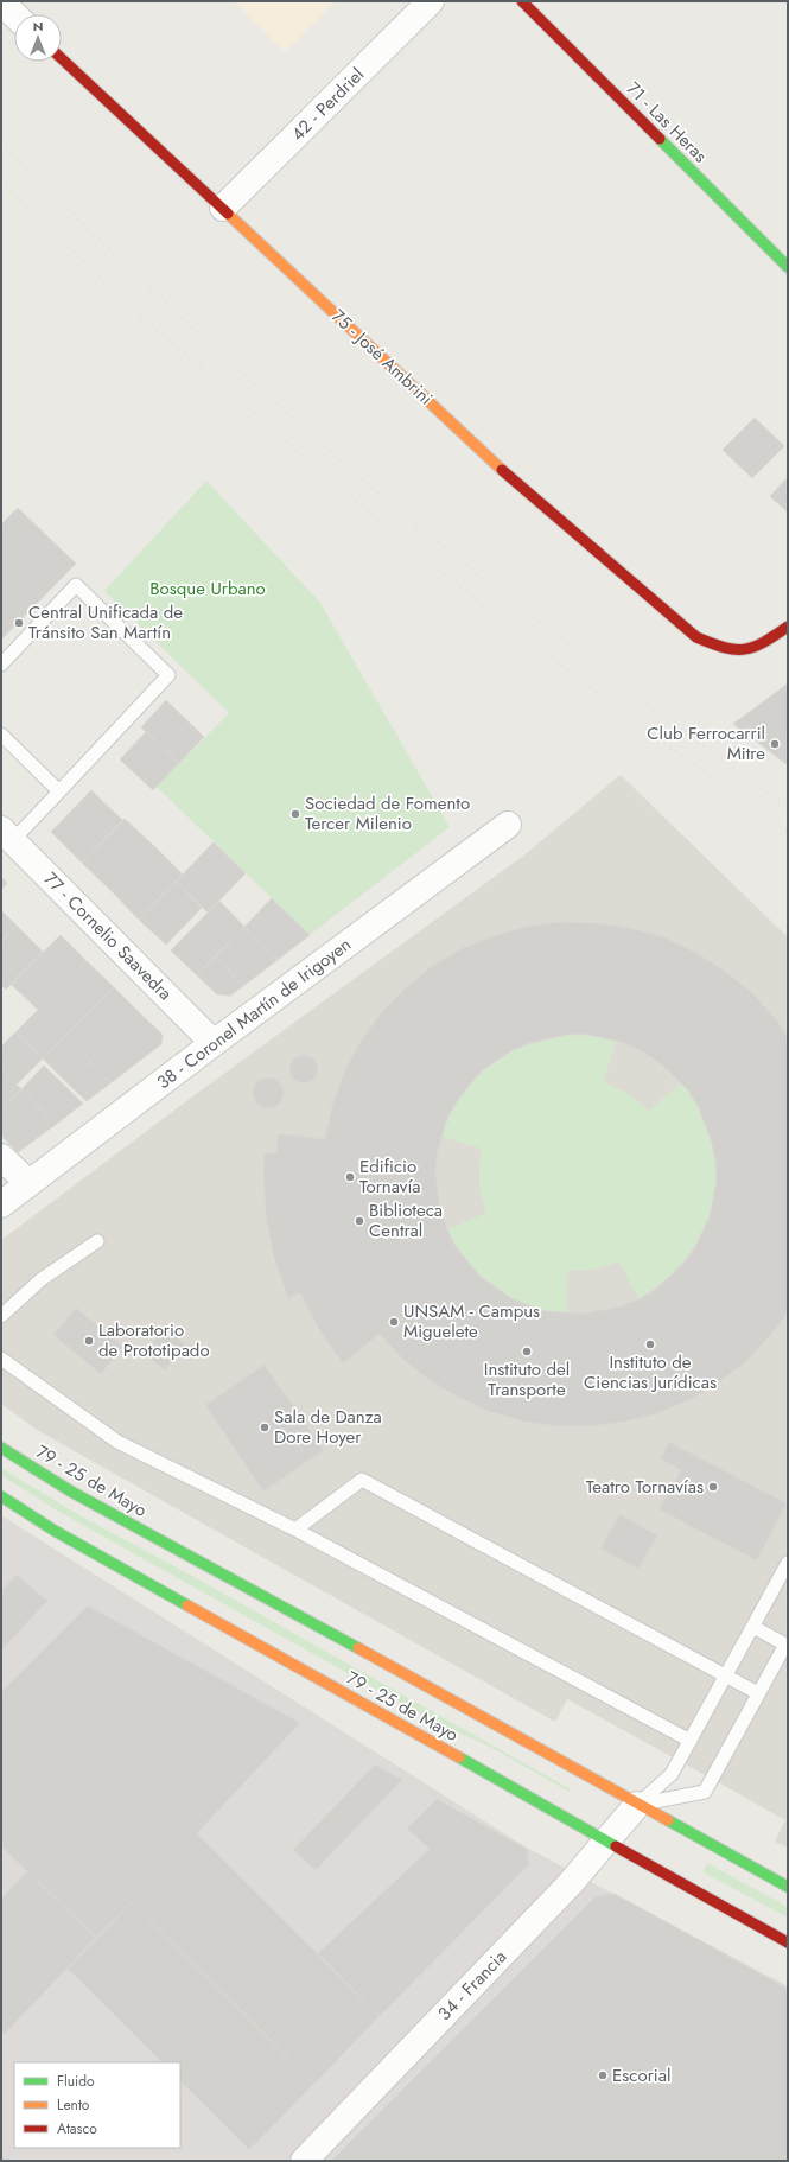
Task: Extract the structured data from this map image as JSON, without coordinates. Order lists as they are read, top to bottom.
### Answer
{
  "streets": {
    "main road": ["71 - Las Heras", "75 - José Ambrini", "79 - 25 de Mayo"],
    "street": [
      "42 - Perdriel",
      "77 - Cornelio Saavedra",
      "38 - Coronel Martín de Irigoyen",
      "34 - Francia"
    ]
  },
  "crossings": [
    ["42 - Perdriel", "75 - José Ambrini"],
    ["77 - Cornelio Saavedra", "38 - Coronel Martín de Irigoyen"],
    ["79 - 25 de Mayo", "34 - Francia"]
  ],
  "parks": ["Bosque Urbano"],
  "places": [
    "Central Unificada de Tránsito San Martín",
    "Club Ferrocarril Mitre",
    "Sociedad de Fomento Tercer Milenio",
    "Edificio Tornavía",
    "Biblioteca Central",
    "UNSAM - Campus Miguelete",
    "Laboratorio de Prototipado",
    "Instituto de Ciencias Jurídicas",
    "Instituto del Transporte",
    "Sala de Danza Dore Hoyer",
    "Teatro Tornavías",
    "Escorial"
  ],
  "legend": ["Fluido", "Lento", "Atasco"],
  "north": "top"
}
